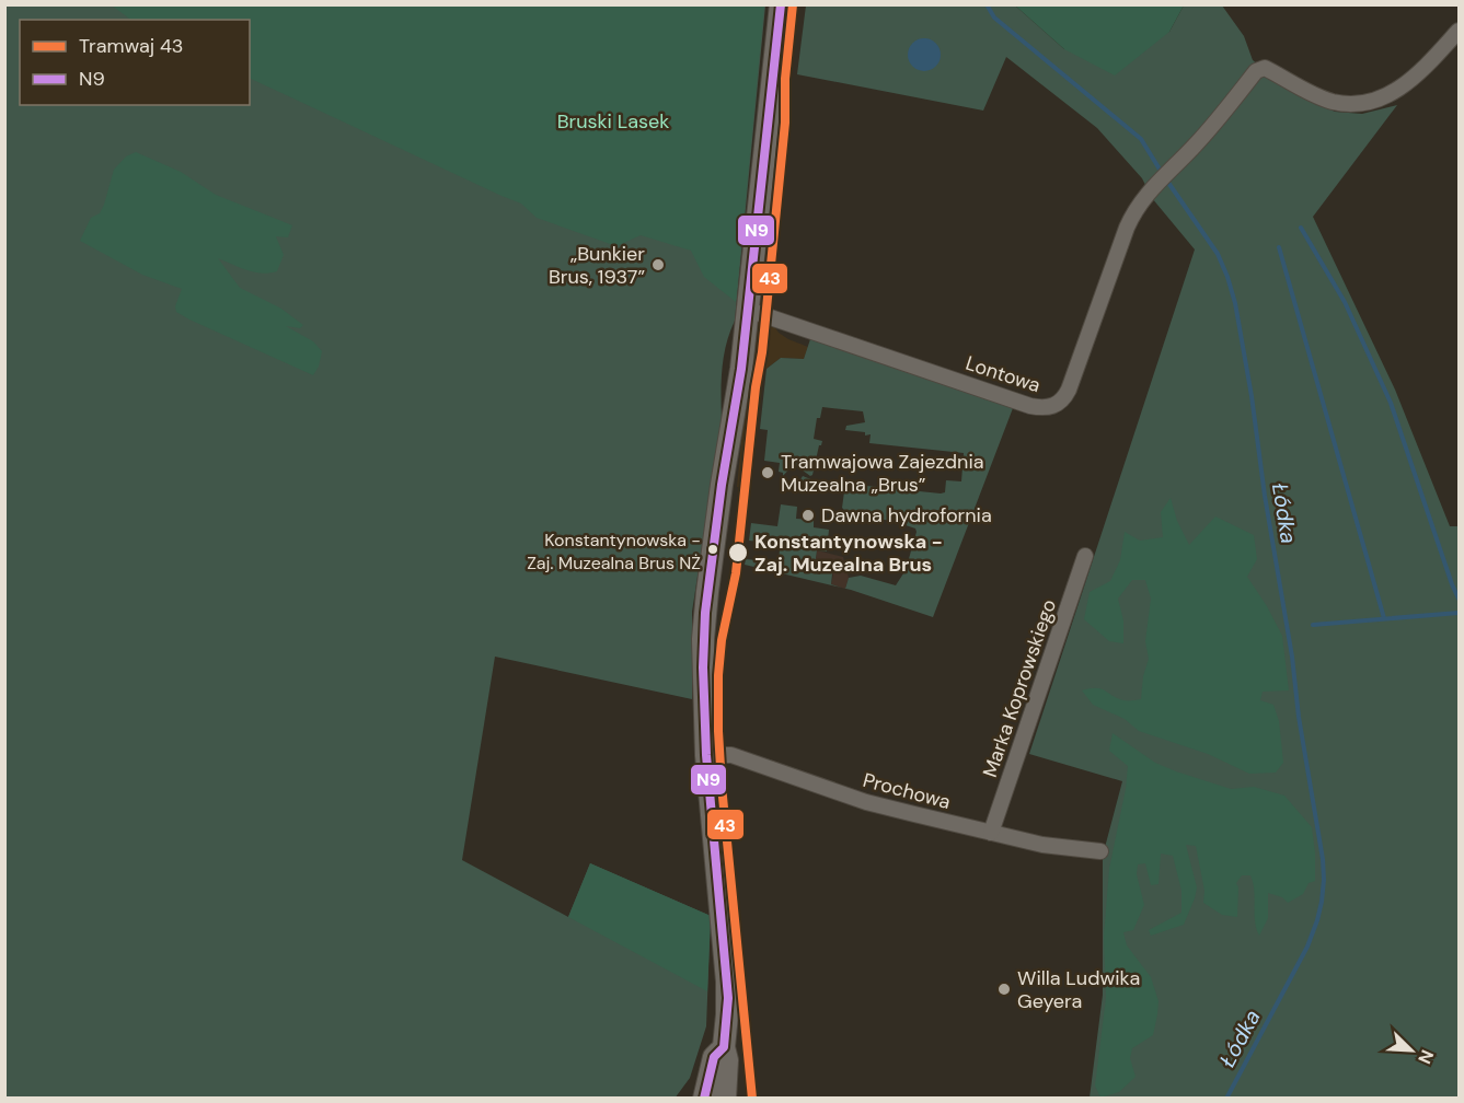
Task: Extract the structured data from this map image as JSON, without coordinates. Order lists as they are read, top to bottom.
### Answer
{
  "streets": {
    "street": ["Lontowa", "Marka Koprowskiego", "Prochowa"]
  },
  "crossings": [
    ["Marka Koprowskiego", "Prochowa"]
  ],
  "water": ["Łódka"],
  "parks": ["Bruski Lasek"],
  "places": [
    "„Bunkier Brus, 1937”",
    "Tramwajowa Zajezdnia Muzealna „Brus”",
    "Dawna hydrofornia",
    "Konstantynowska - Zaj. Muzealna Brus NŻ",
    "Konstantynowska - Zaj. Muzealna Brus",
    "Willa Ludwika Geyera"
  ],
  "lines": ["tram line 43", "transit line N9"],
  "legend": ["Tramwaj 43", "N9"],
  "north": "bottom right"
}
